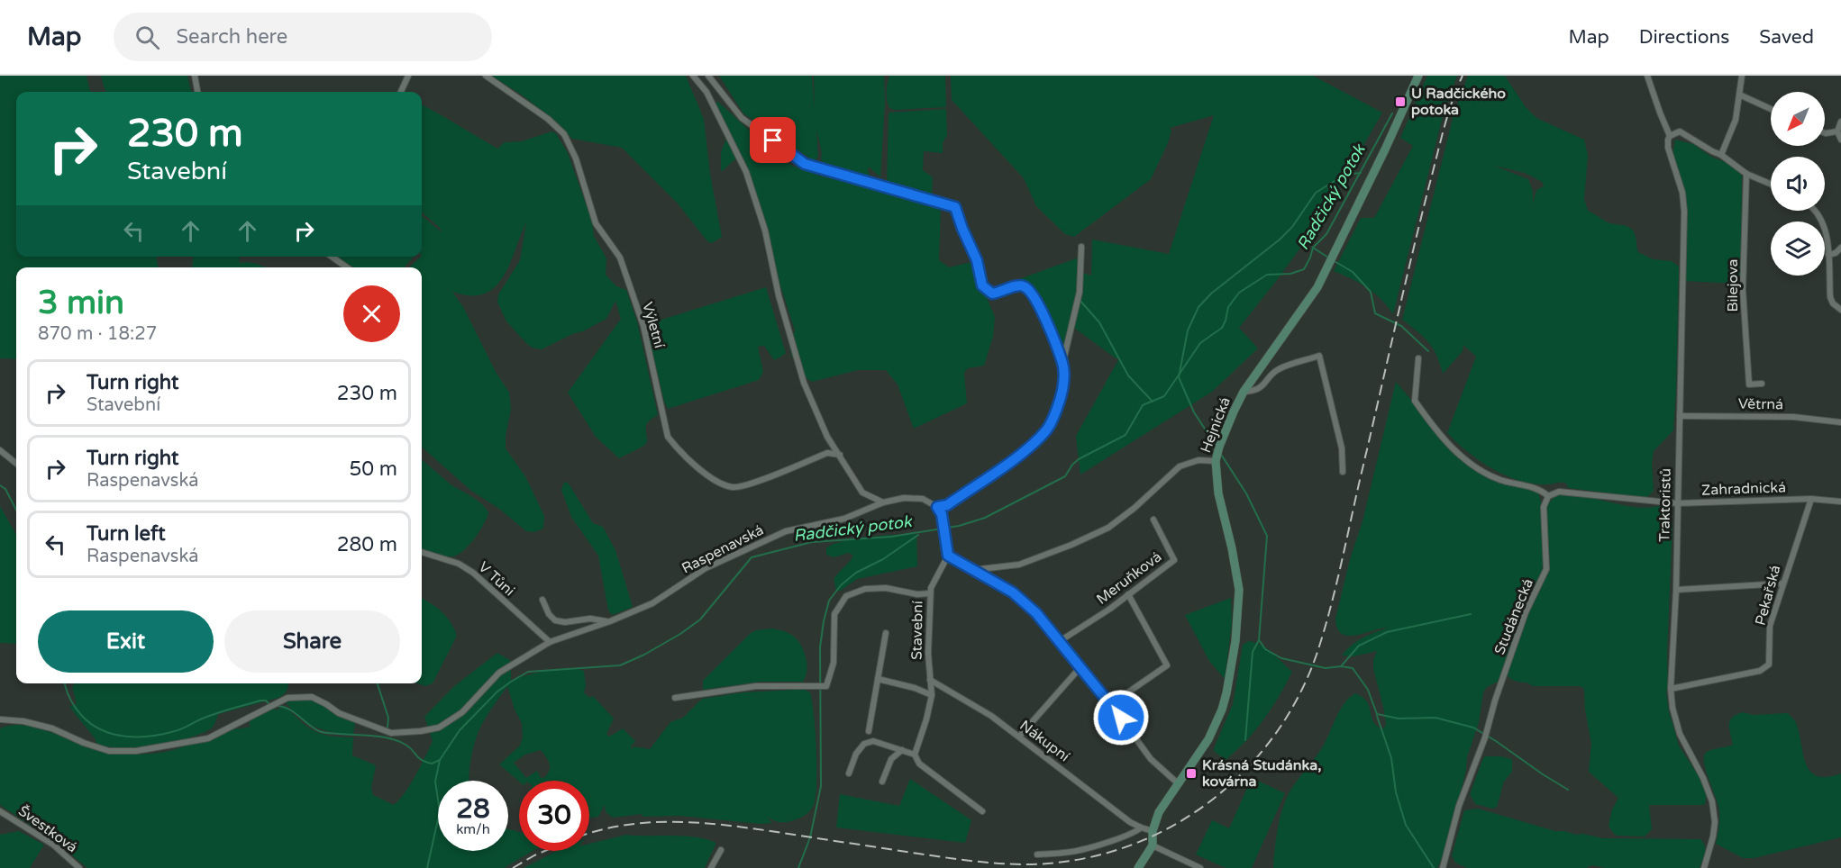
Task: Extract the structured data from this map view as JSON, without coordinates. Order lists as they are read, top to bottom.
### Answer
{
  "streets": {
    "main road": ["Hejnická"],
    "street": [
      "Bilejova",
      "Výletní",
      "Větrná",
      "Zahradnická",
      "Traktoristů",
      "Raspenavská",
      "Meruňková",
      "V Tůni",
      "Pekařská",
      "Studánecká",
      "Stavební",
      "Nákupní",
      "Švestková"
    ]
  },
  "crossings": [
    ["Větrná", "Traktoristů"],
    ["Hejnická", "Nákupní"],
    ["Zahradnická", "Traktoristů"],
    ["Zahradnická", "Pekařská"],
    ["Traktoristů", "Pekařská"],
    ["Raspenavská", "V Tůni"],
    ["Stavební", "Nákupní"]
  ],
  "water": ["Radčický potok"],
  "places": {
    "transit": ["U Radčického potoka", "Krásná Studánka, kovárna"]
  },
  "north": "bottom left",
  "page": {
    "header": "Map",
    "search": "Search here",
    "nav": ["Map", "Directions", "Saved"],
    "turn": ["230 m", "Stavební"],
    "heading": ["3 min", "870 m · 18:27"],
    "list": [
      {
        "name": "Turn right",
        "note": "Stavební",
        "value": "230 m"
      },
      {
        "name": "Turn right",
        "note": "Raspenavská",
        "value": "50 m"
      },
      {
        "name": "Turn left",
        "note": "Raspenavská",
        "value": "280 m"
      }
    ],
    "buttons": ["Exit", "Share"],
    "speed": "28 km/h",
    "limit": "30"
  }
}
